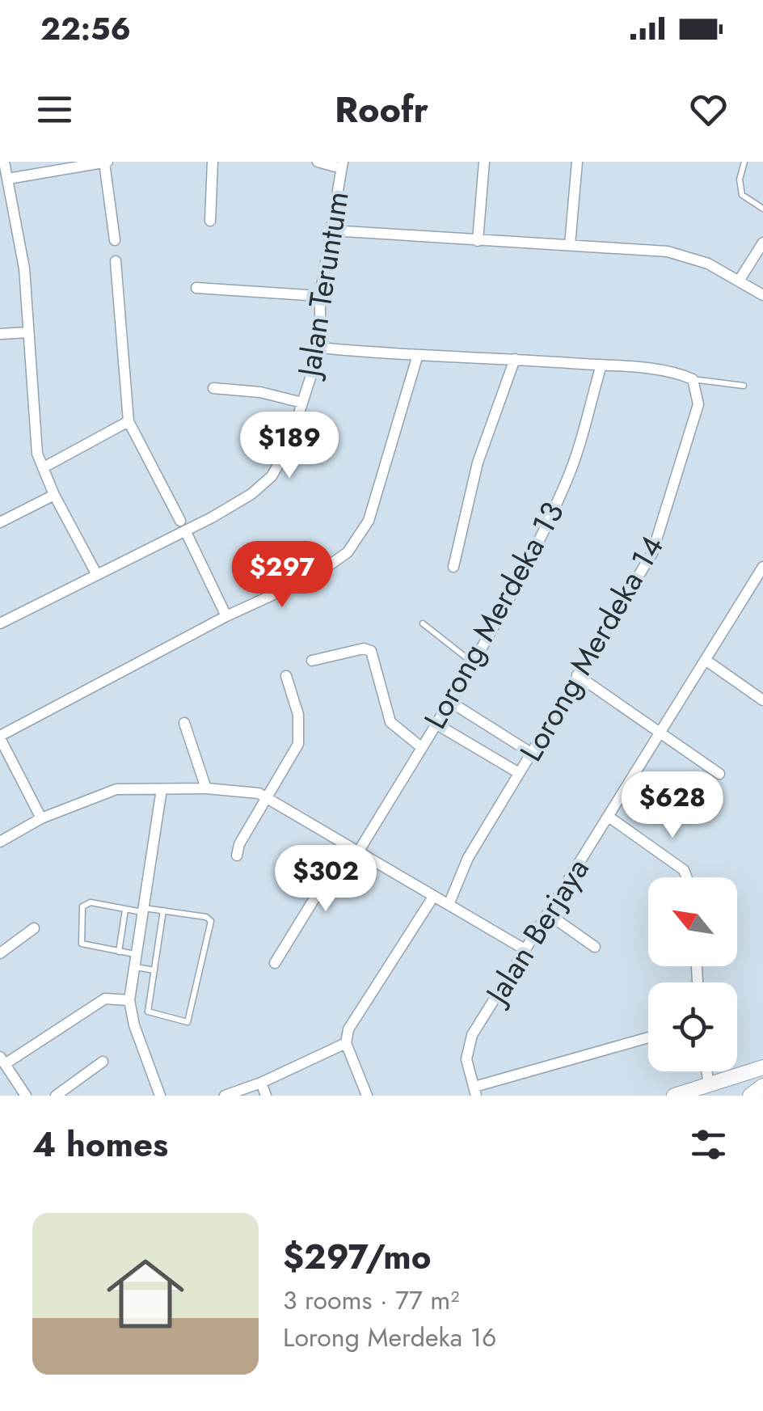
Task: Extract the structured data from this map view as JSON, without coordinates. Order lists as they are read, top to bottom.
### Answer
{
  "streets": {
    "street": [
      "Jalan Teruntum",
      "Lorong Merdeka 13",
      "Lorong Merdeka 14",
      "Jalan Berjaya"
    ]
  },
  "north": "top left",
  "page": {
    "status": "22:56",
    "header": "Roofr",
    "price": [
      "$189",
      "$297",
      "$628",
      "$302"
    ],
    "heading": "4 homes",
    "list": [
      {
        "name": "$297/mo",
        "note": "3 rooms · 77 m² · Lorong Merdeka 16"
      }
    ]
  }
}
